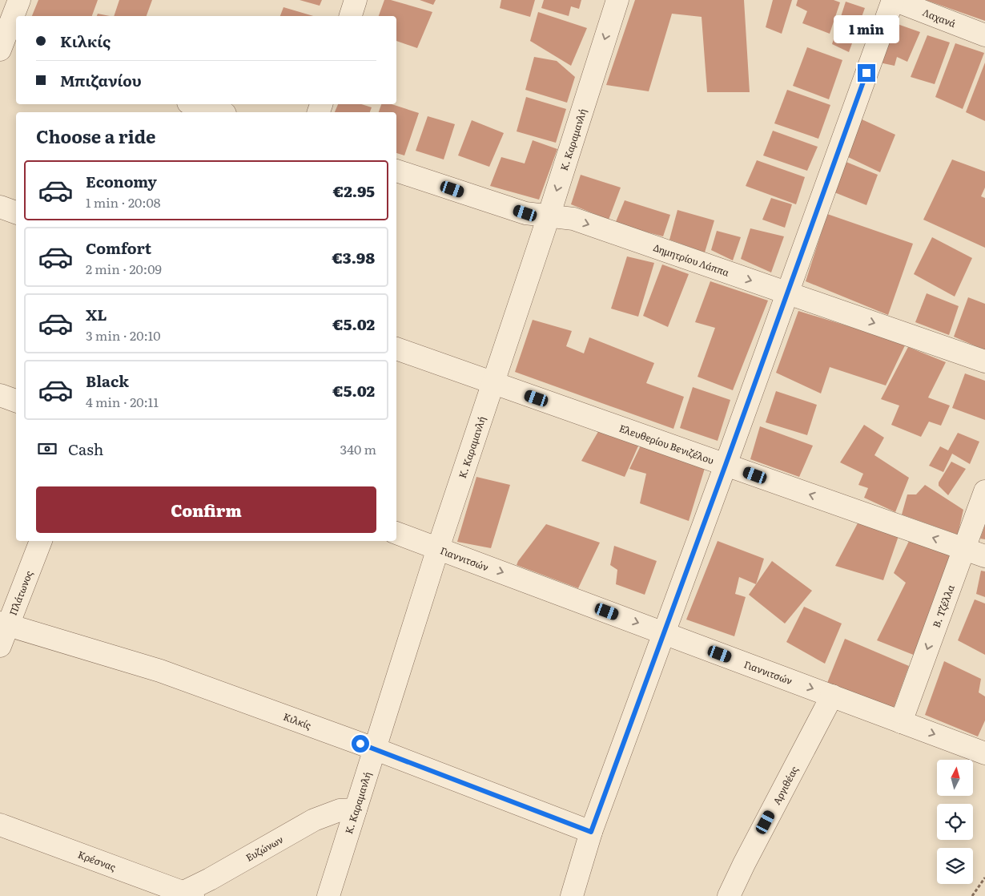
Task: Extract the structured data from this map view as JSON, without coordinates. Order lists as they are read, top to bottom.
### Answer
{
  "streets": {
    "street": [
      "Λαχανά",
      "Κ. Καραμανλή",
      "Δημητρίου Λάππα",
      "Ελευθερίου Βενιζέλου",
      "Γιαννιτσών",
      "Πλάτωνος",
      "Β. Τζέλλα",
      "Κιλκίς",
      "Αργιθέας",
      "Ευζώνων",
      "Κρέσνας"
    ]
  },
  "crossings": [
    ["Κ. Καραμανλή", "Δημητρίου Λάππα"],
    ["Κ. Καραμανλή", "Ελευθερίου Βενιζέλου"],
    ["Κ. Καραμανλή", "Γιαννιτσών"],
    ["Κ. Καραμανλή", "Κιλκίς"],
    ["Κ. Καραμανλή", "Ευζώνων"],
    ["Ελευθερίου Βενιζέλου", "Β. Τζέλλα"],
    ["Γιαννιτσών", "Β. Τζέλλα"],
    ["Γιαννιτσών", "Αργιθέας"],
    ["Πλάτωνος", "Κιλκίς"],
    ["Ευζώνων", "Κρέσνας"]
  ],
  "one_way": [
    "Δημητρίου Λάππα",
    "Ελευθερίου Βενιζέλου",
    "Γιαννιτσών",
    "Β. Τζέλλα"
  ],
  "north": "top",
  "page": {
    "bubble": "1 min",
    "banner": ["Κιλκίς", "Μπιζανίου"],
    "heading": "Choose a ride",
    "list": [
      {
        "name": "Economy",
        "note": "1 min · 20:08",
        "value": "€2.95"
      },
      {
        "name": "Comfort",
        "note": "2 min · 20:09",
        "value": "€3.98"
      },
      {
        "name": "XL",
        "note": "3 min · 20:10",
        "value": "€5.02"
      },
      {
        "name": "Black",
        "note": "4 min · 20:11",
        "value": "€5.02"
      }
    ],
    "pay": ["Cash", "340 m"],
    "buttons": "Confirm"
  }
}
